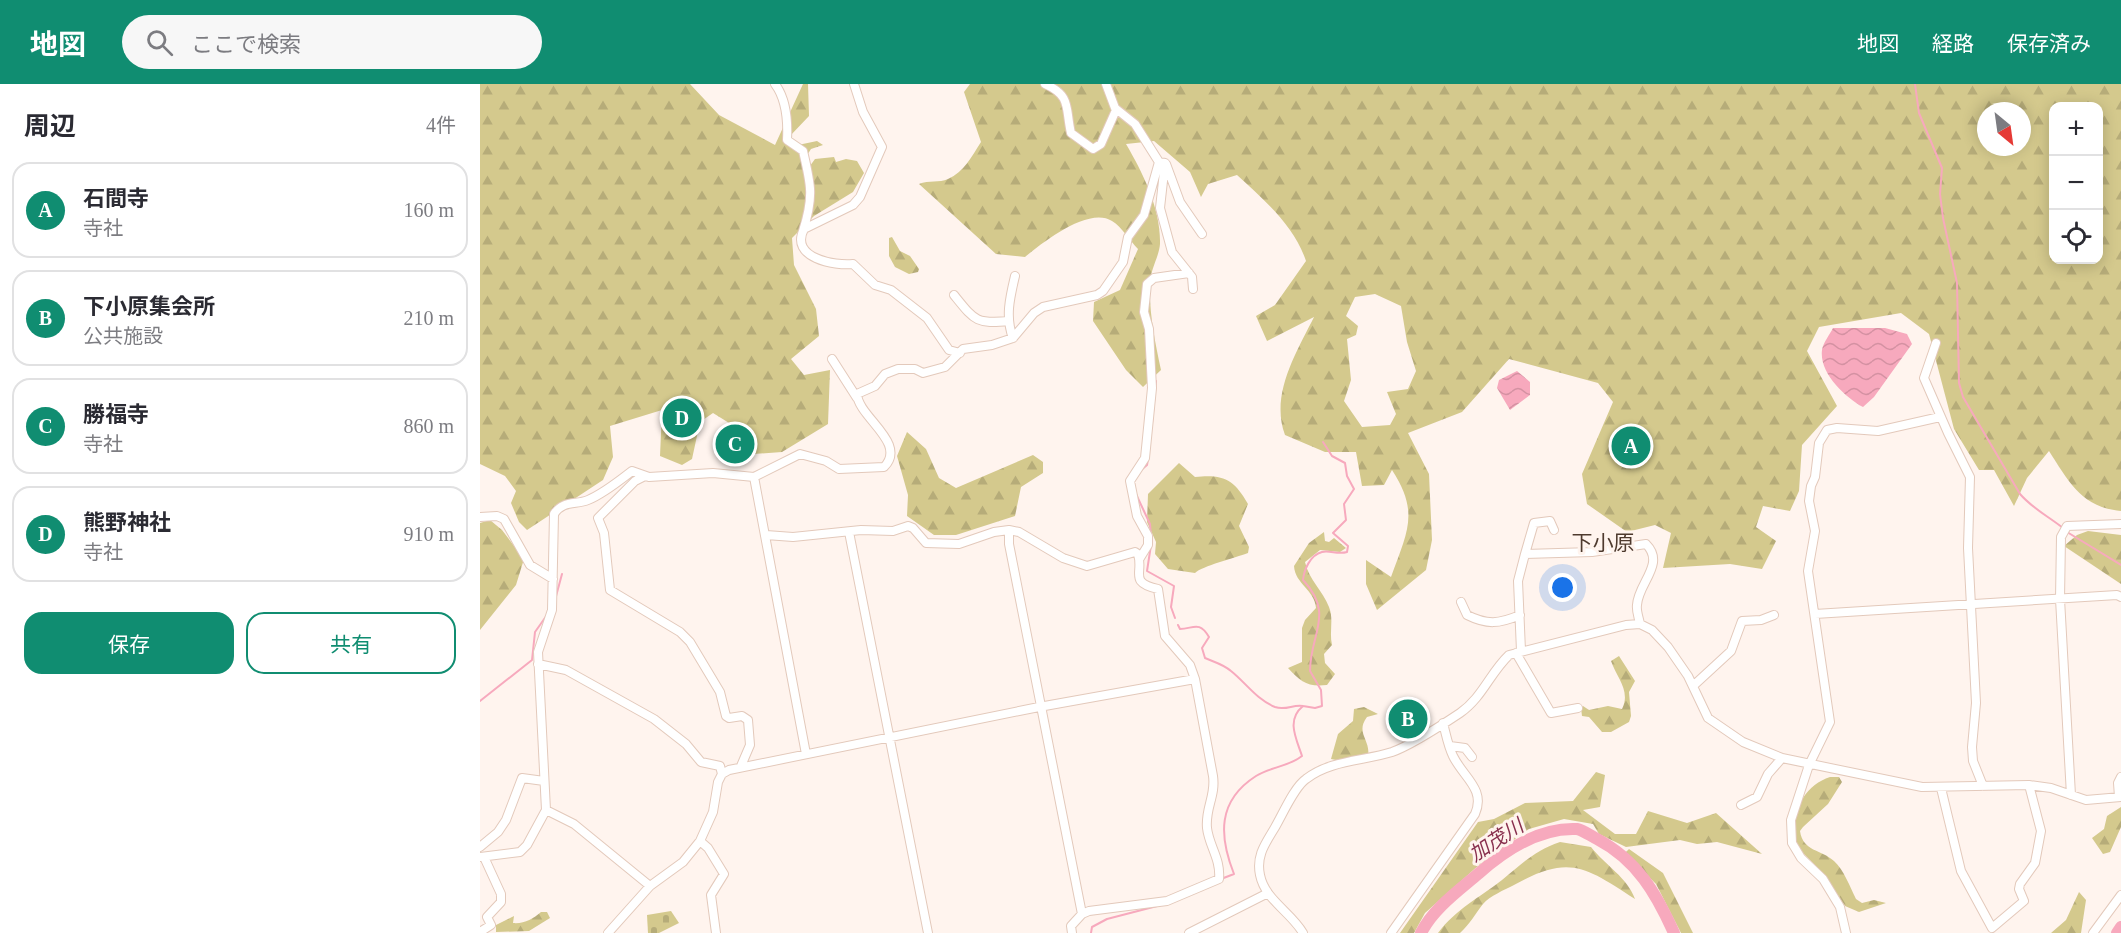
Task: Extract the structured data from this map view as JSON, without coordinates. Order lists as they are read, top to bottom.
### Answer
{
  "districts": ["下小原"],
  "water": ["加茂川"],
  "north": "bottom right",
  "page": {
    "header": "地図",
    "search": "ここで検索",
    "nav": ["地図", "経路", "保存済み"],
    "heading": ["周辺", "4件"],
    "map_buttons": ["+", "−"],
    "list": [
      {
        "mark": "A",
        "name": "石間寺",
        "note": "寺社",
        "value": "160 m"
      },
      {
        "mark": "B",
        "name": "下小原集会所",
        "note": "公共施設",
        "value": "210 m"
      },
      {
        "mark": "C",
        "name": "勝福寺",
        "note": "寺社",
        "value": "860 m"
      },
      {
        "mark": "D",
        "name": "熊野神社",
        "note": "寺社",
        "value": "910 m"
      }
    ],
    "pins": [
      "D",
      "C",
      "A",
      "B"
    ],
    "buttons": ["保存", "共有"]
  }
}
